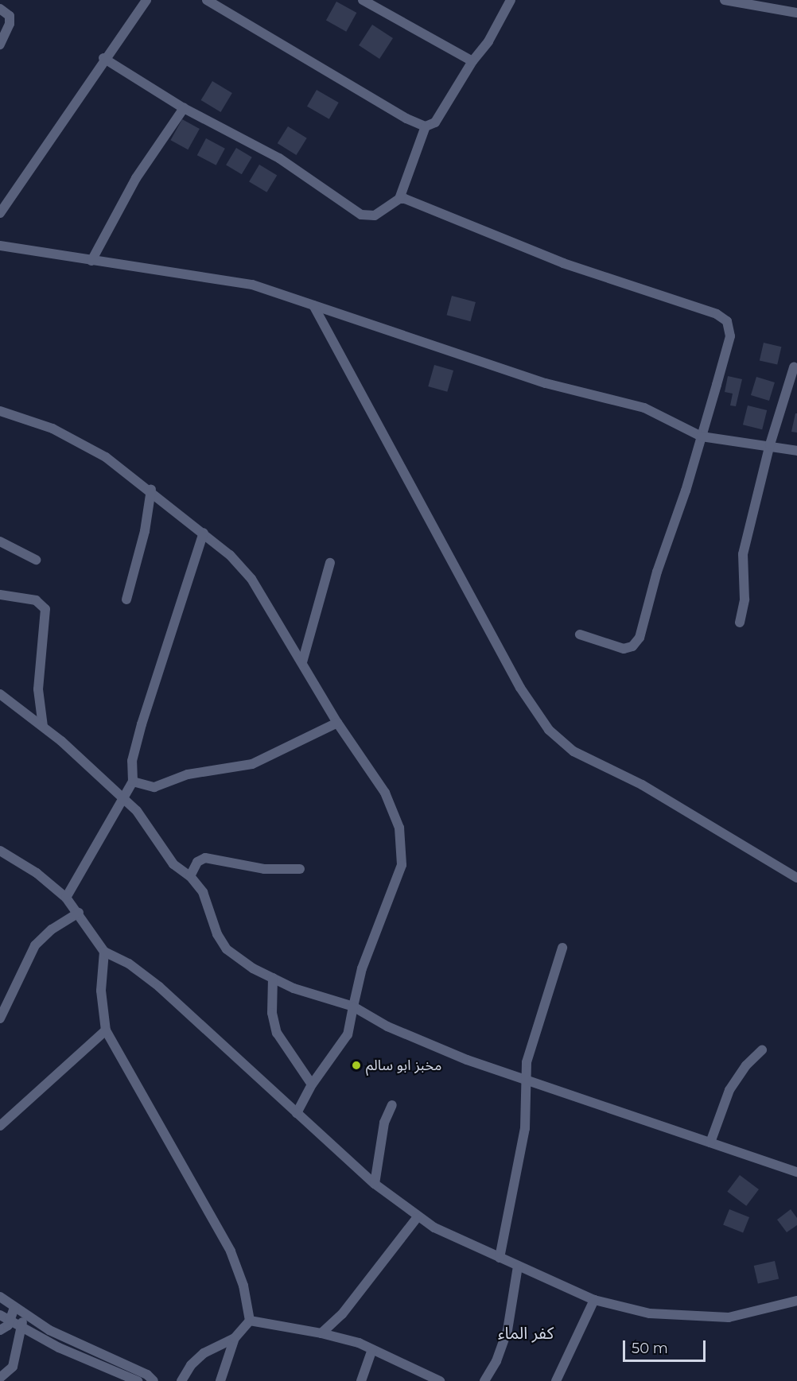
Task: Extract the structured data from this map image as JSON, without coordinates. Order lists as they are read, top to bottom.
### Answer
{
  "districts": ["كفر الماء"],
  "places": ["مخبز ابو سالم"],
  "scale_bar": "50 m"
}
